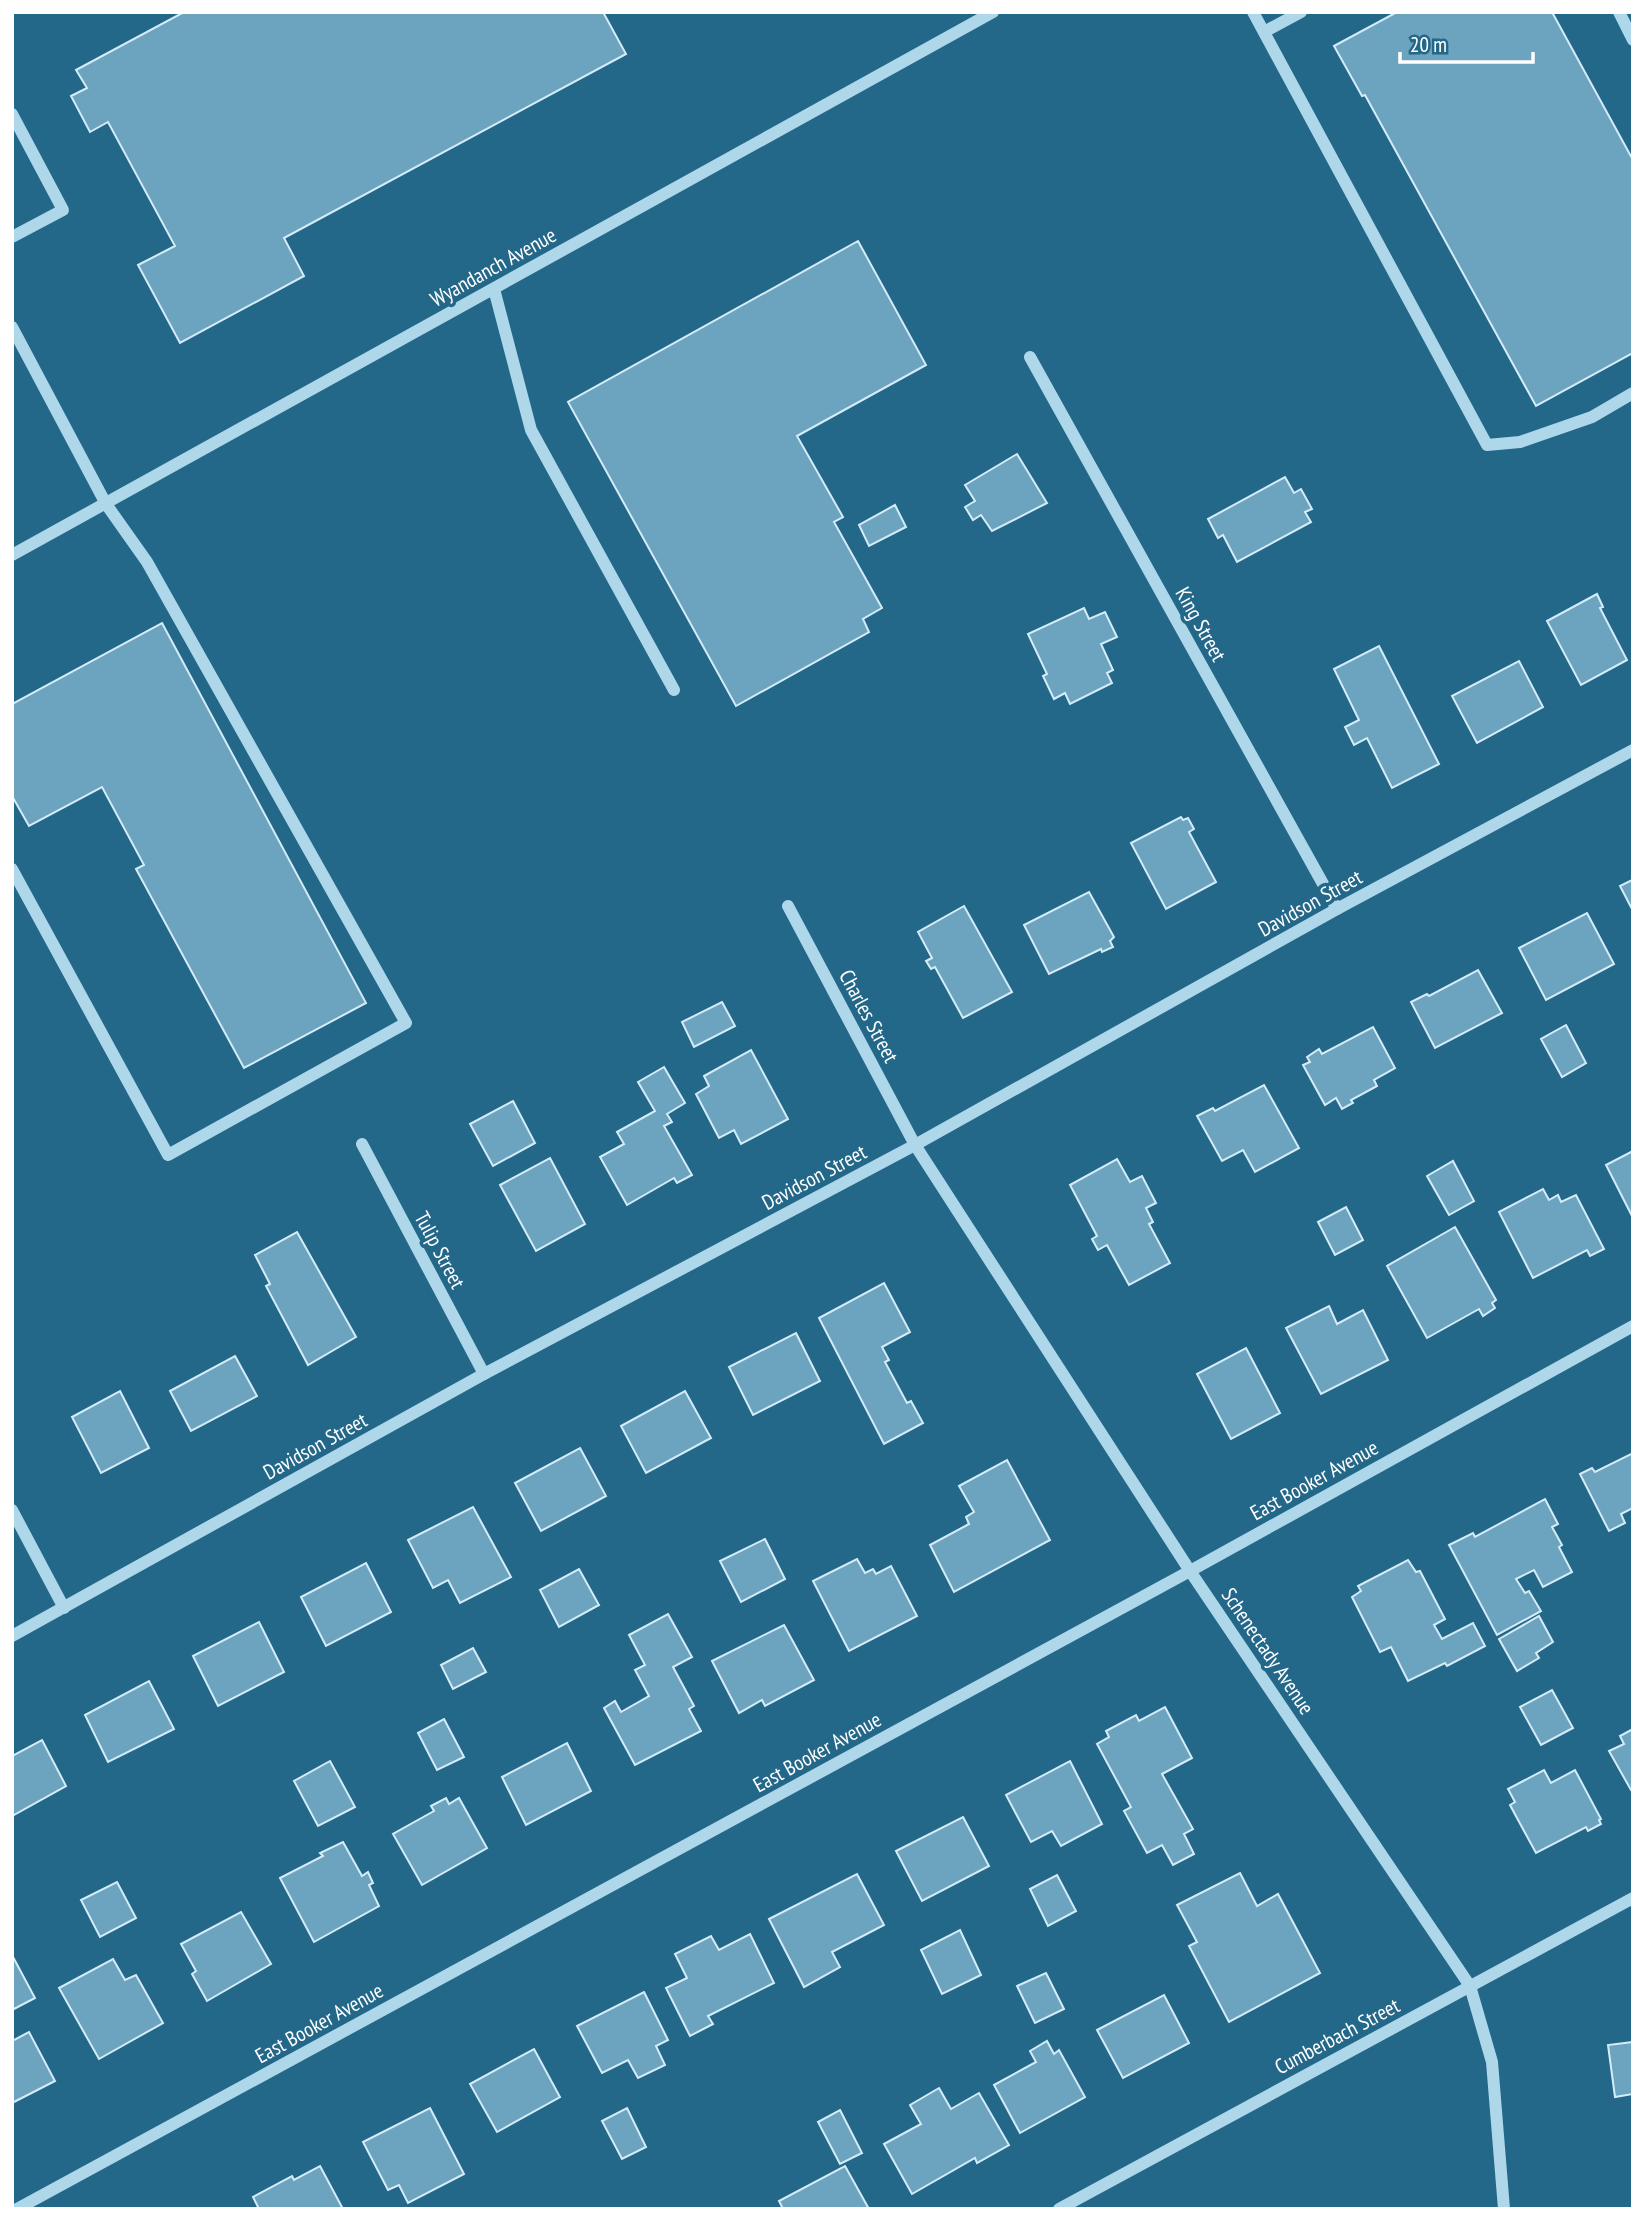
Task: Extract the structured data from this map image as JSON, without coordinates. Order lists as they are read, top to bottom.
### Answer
{
  "streets": {
    "street": [
      "Wyandanch Avenue",
      "King Street",
      "Davidson Street",
      "Charles Street",
      "Tulip Street",
      "East Booker Avenue",
      "Schenectady Avenue",
      "Cumberbach Street"
    ]
  },
  "crossings": [
    ["King Street", "Davidson Street"],
    ["Davidson Street", "Charles Street"],
    ["Davidson Street", "Tulip Street"],
    ["Davidson Street", "Schenectady Avenue"],
    ["Charles Street", "Schenectady Avenue"],
    ["East Booker Avenue", "Schenectady Avenue"],
    ["Schenectady Avenue", "Cumberbach Street"]
  ],
  "scale_bar": "20 m"
}
